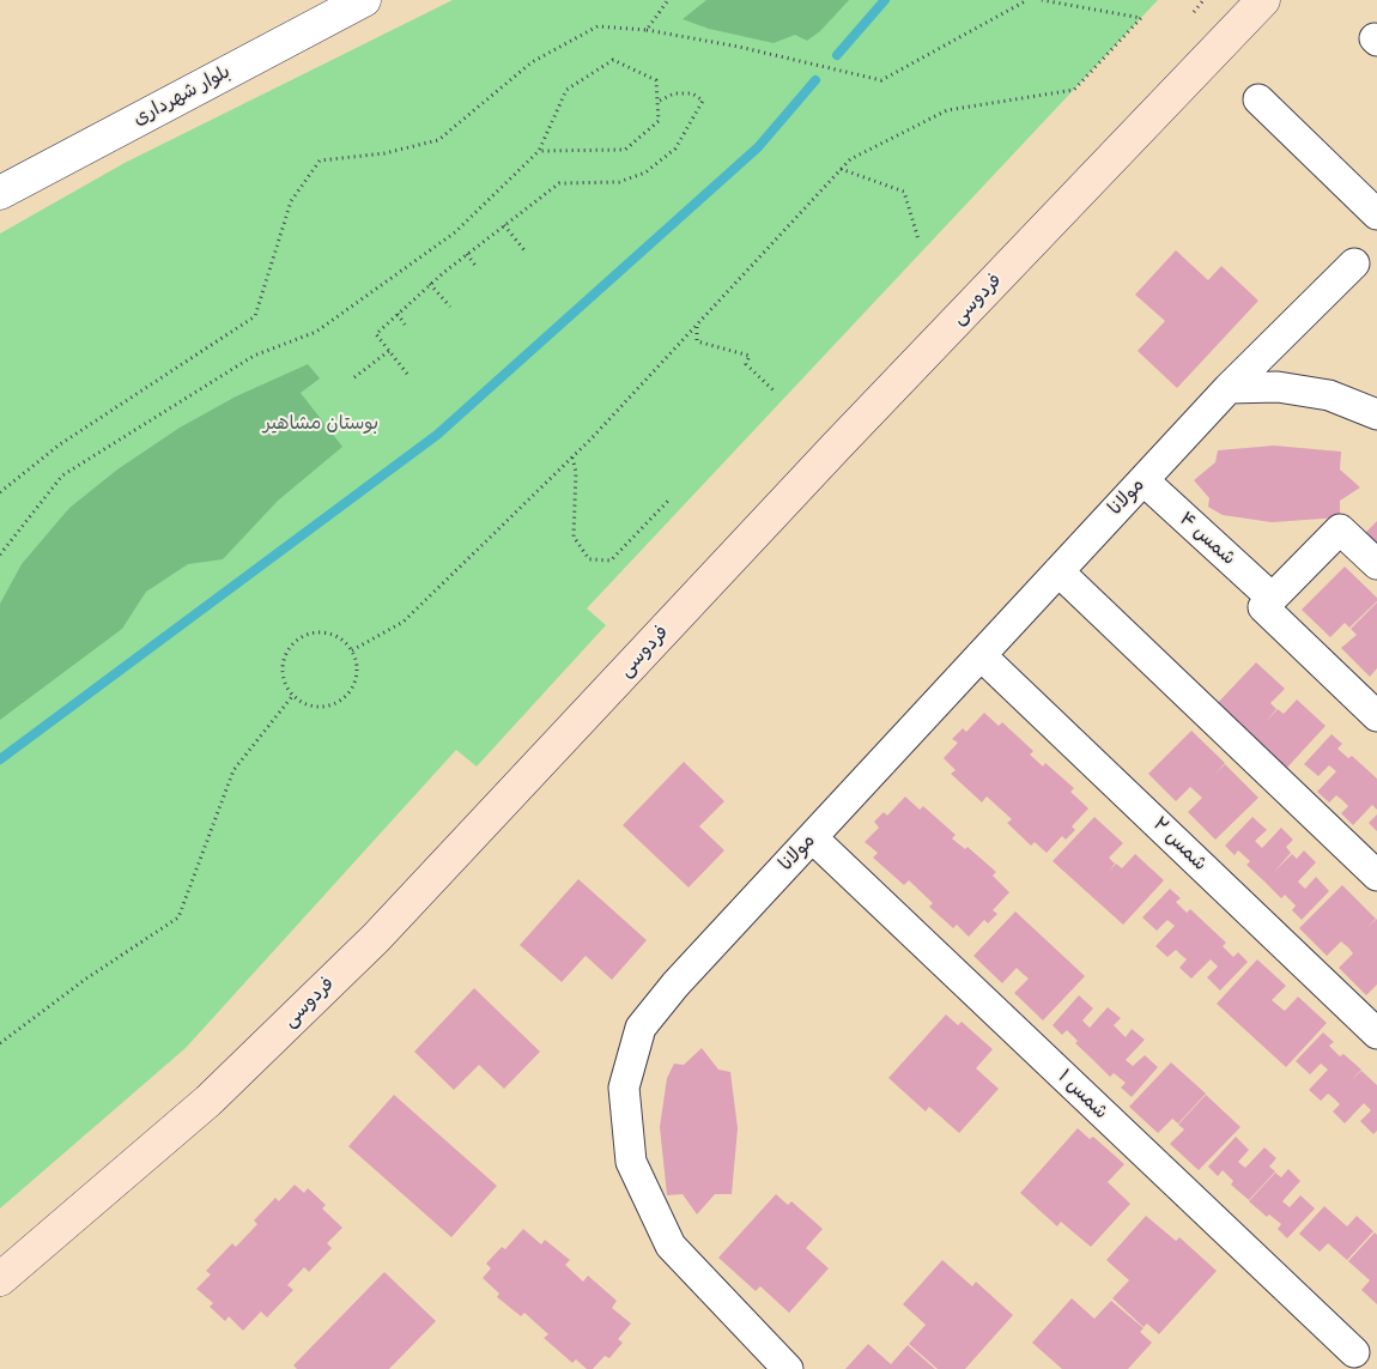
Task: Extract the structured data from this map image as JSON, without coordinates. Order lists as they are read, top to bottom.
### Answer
{
  "streets": {
    "main road": ["فردوسی"],
    "street": [
      "بلوار شهرداری",
      "مولانا",
      "شمس ۴",
      "شمس ۲",
      "شمس ۱"
    ]
  },
  "crossings": [
    ["مولانا", "شمس ۴"],
    ["مولانا", "شمس ۲"],
    ["مولانا", "شمس ۱"]
  ],
  "parks": ["بوستان مشاهیر"]
}
